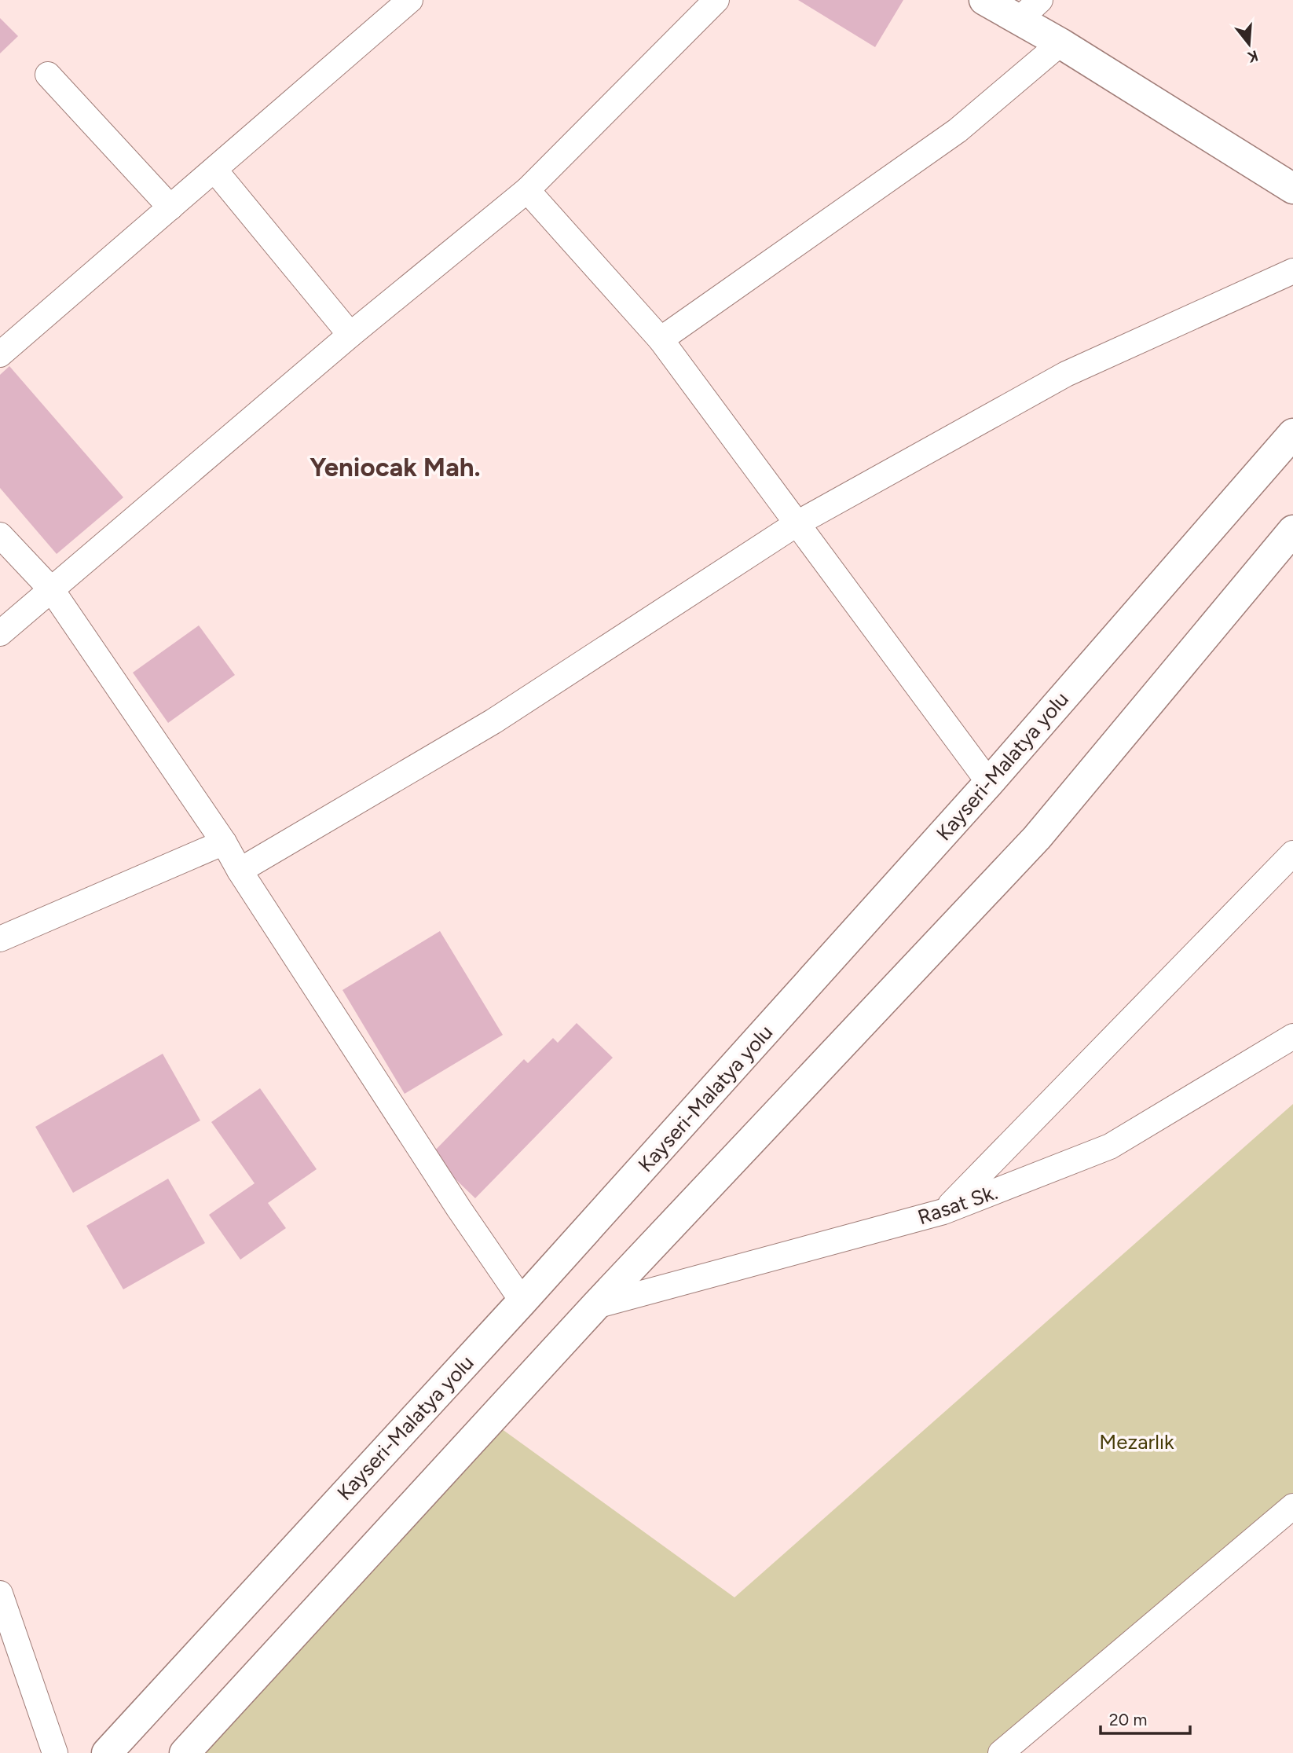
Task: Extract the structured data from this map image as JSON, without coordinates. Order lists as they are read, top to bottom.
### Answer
{
  "streets": {
    "main road": ["Kayseri-Malatya yolu"],
    "street": ["Rasat Sk."]
  },
  "districts": ["Yeniocak Mah."],
  "parks": ["Mezarlık"],
  "scale_bar": "20 m",
  "north": "bottom"
}
